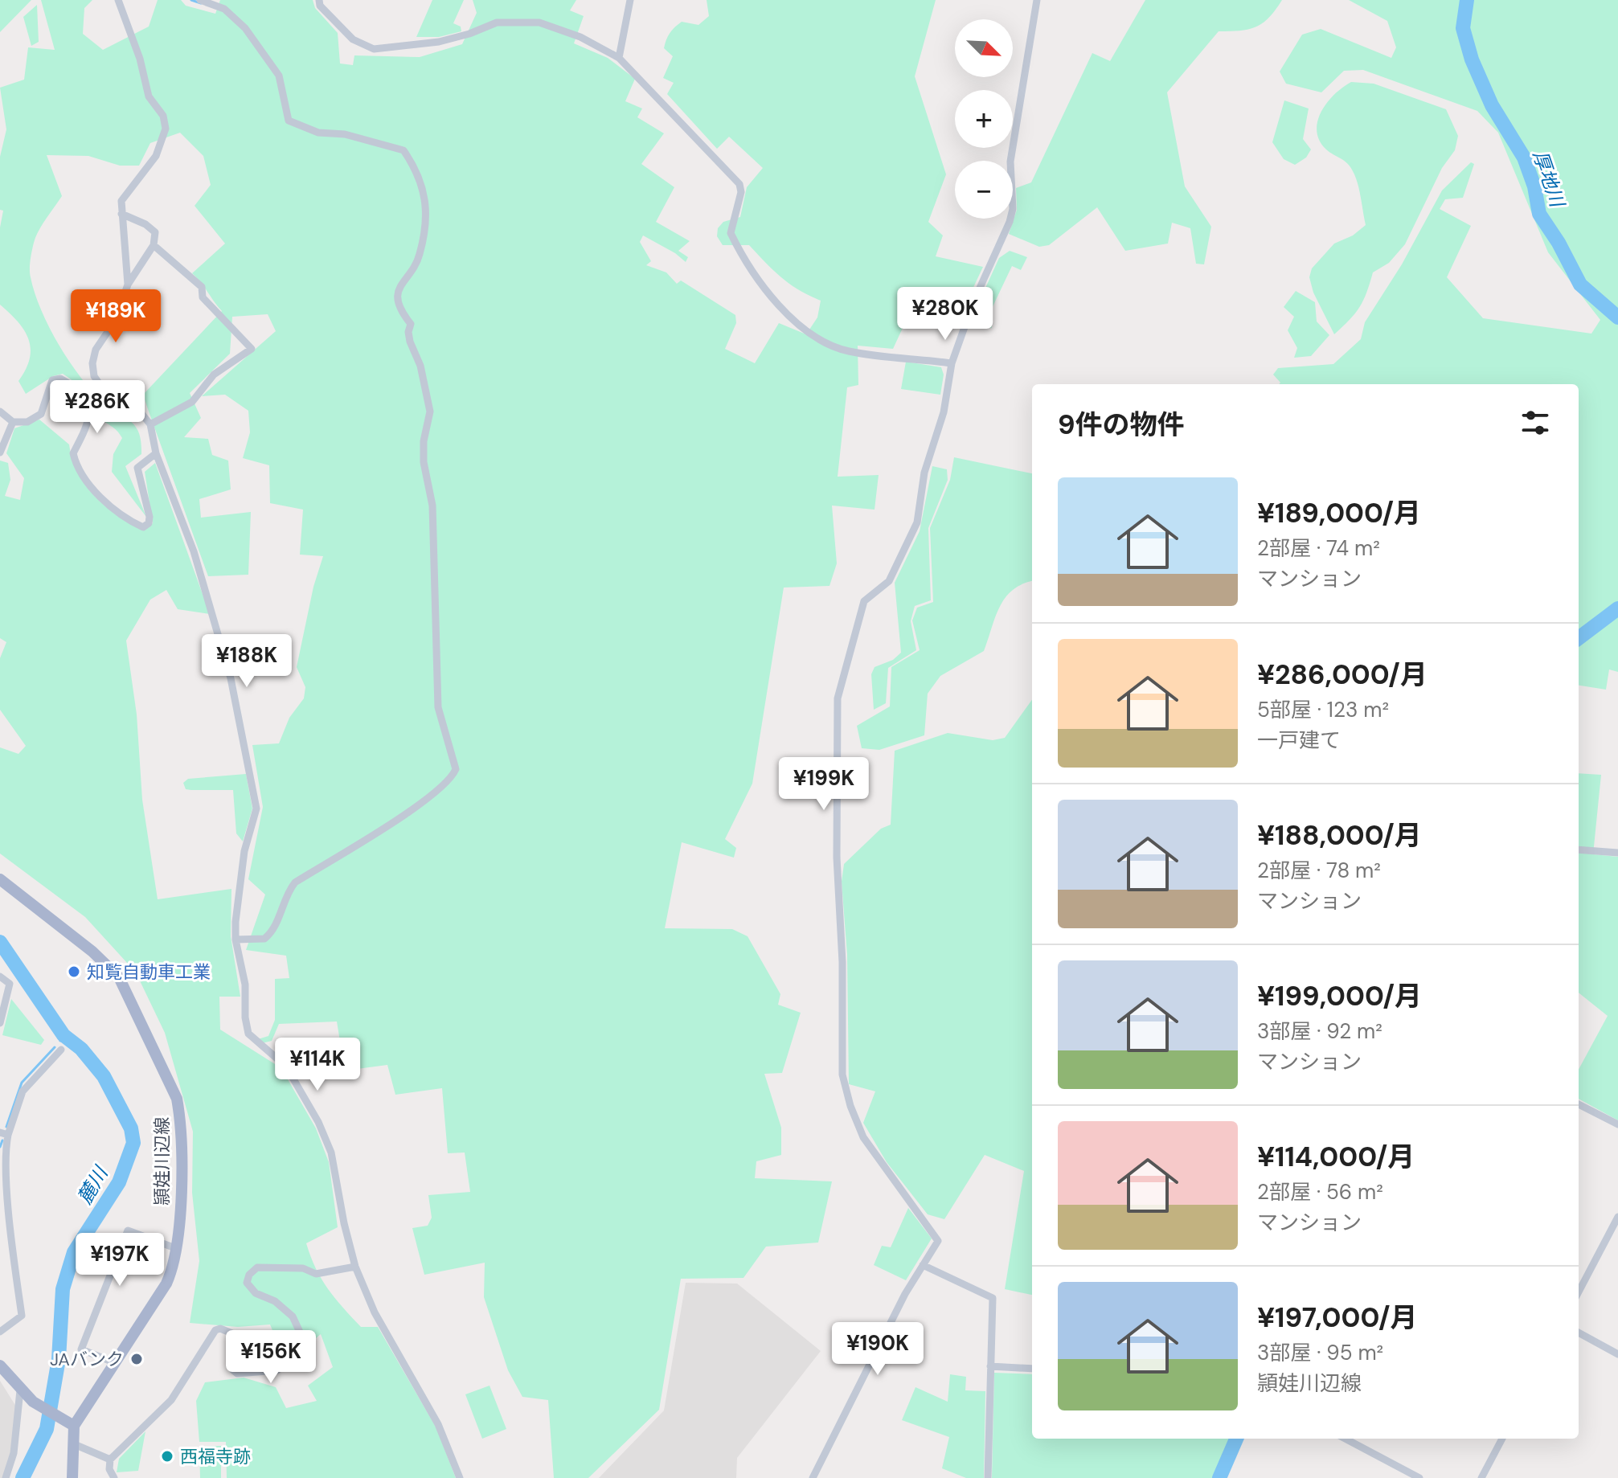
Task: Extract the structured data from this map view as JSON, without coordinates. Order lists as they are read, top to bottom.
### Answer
{
  "streets": {
    "main road": ["頴娃川辺線"]
  },
  "water": ["厚地川", "麓川"],
  "places": ["知覧自動車工業", "JAバンク", "西福寺跡"],
  "north": "bottom right",
  "page": {
    "map_buttons": ["+", "−"],
    "price": [
      "¥280K",
      "¥189K",
      "¥286K",
      "¥188K",
      "¥199K",
      "¥114K",
      "¥197K",
      "¥190K",
      "¥156K"
    ],
    "heading": "9件の物件",
    "list": [
      {
        "name": "¥189,000/月",
        "note": "2部屋 · 74 m² · マンション"
      },
      {
        "name": "¥286,000/月",
        "note": "5部屋 · 123 m² · 一戸建て"
      },
      {
        "name": "¥188,000/月",
        "note": "2部屋 · 78 m² · マンション"
      },
      {
        "name": "¥199,000/月",
        "note": "3部屋 · 92 m² · マンション"
      },
      {
        "name": "¥114,000/月",
        "note": "2部屋 · 56 m² · マンション"
      },
      {
        "name": "¥197,000/月",
        "note": "3部屋 · 95 m² · 頴娃川辺線"
      }
    ]
  }
}
